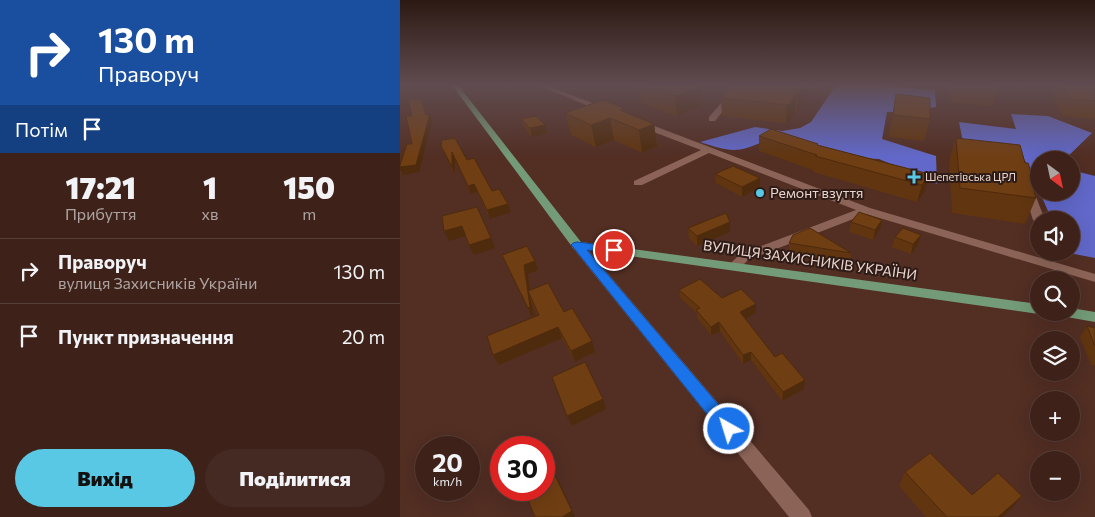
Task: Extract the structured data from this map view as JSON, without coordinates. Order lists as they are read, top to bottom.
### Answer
{
  "streets": {
    "main road": ["ВУЛИЦЯ ЗАХИСНИКІВ УКРАЇНИ"]
  },
  "places": {
    "health": ["Шепетівська ЦРЛ"],
    "other": ["Ремонт взуття"]
  },
  "north": "bottom right",
  "page": {
    "turn": ["130 m", "Праворуч"],
    "then": "Потім",
    "map_buttons": ["+", "−"],
    "eta": [
      "17:21",
      "Прибуття",
      "1",
      "хв",
      "150",
      "m"
    ],
    "list": [
      {
        "name": "Праворуч",
        "note": "вулиця Захисників України",
        "value": "130 m"
      },
      {
        "name": "Пункт призначення",
        "value": "20 m"
      }
    ],
    "speed": "20 km/h",
    "limit": "30",
    "buttons": ["Вихід", "Поділитися"]
  }
}
